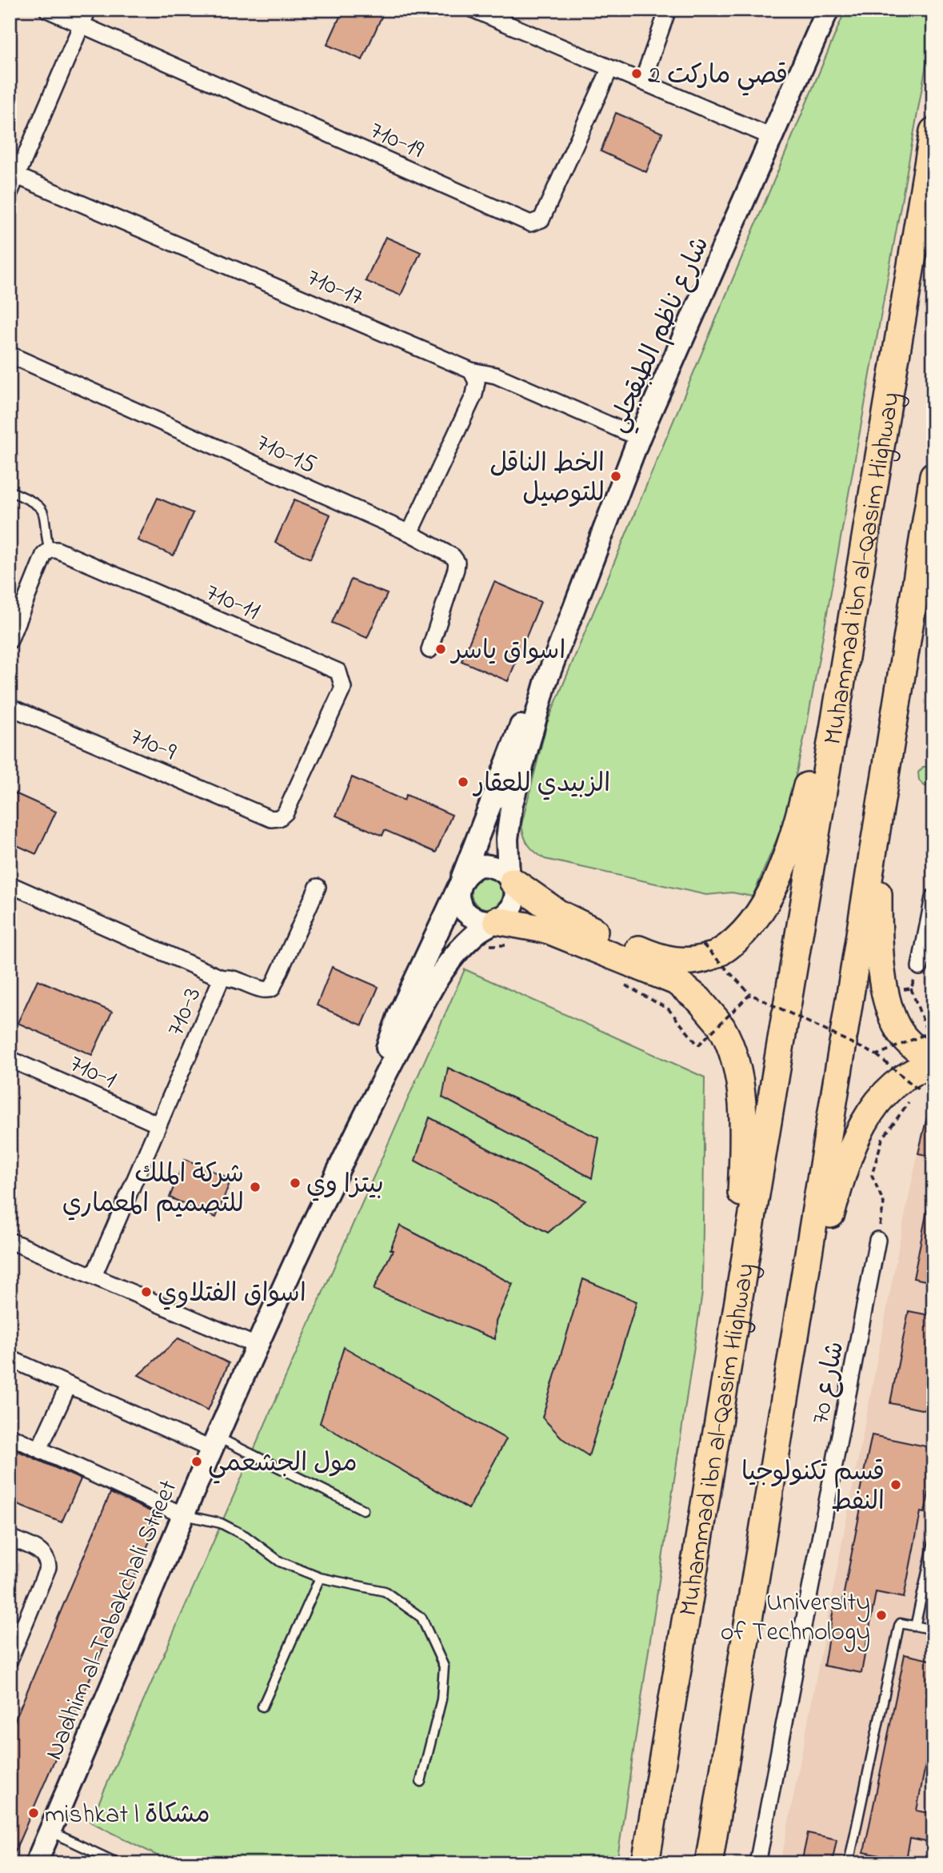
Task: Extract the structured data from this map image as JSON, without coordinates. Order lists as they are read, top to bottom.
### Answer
{
  "streets": {
    "highway": ["Muhammad ibn al-Qasim Highway"],
    "main road": ["شارع ناظم الطبقجلي", "Nadhim al-Tabakchali Street"],
    "street": [
      "710-19",
      "710-17",
      "710-15",
      "710-11",
      "710-9",
      "710-3",
      "710-1",
      "شارع 70"
    ]
  },
  "crossings": [
    ["710-17", "شارع ناظم الطبقجلي"],
    ["710-11", "710-9"],
    ["710-3", "710-1"]
  ],
  "places": [
    "قصي ماركت 2",
    "الخط الناقل للتوصيل",
    "اسواق ياسر",
    "الزبيدي للعقار",
    "بيتزا وي",
    "شركة الملك للتصميم المعماري",
    "اسواق الفتلاوي",
    "مول الجشعمي",
    "قسم تكنولوجيا النفط",
    "University of Technology",
    "mishkat | مشكاة"
  ]
}
